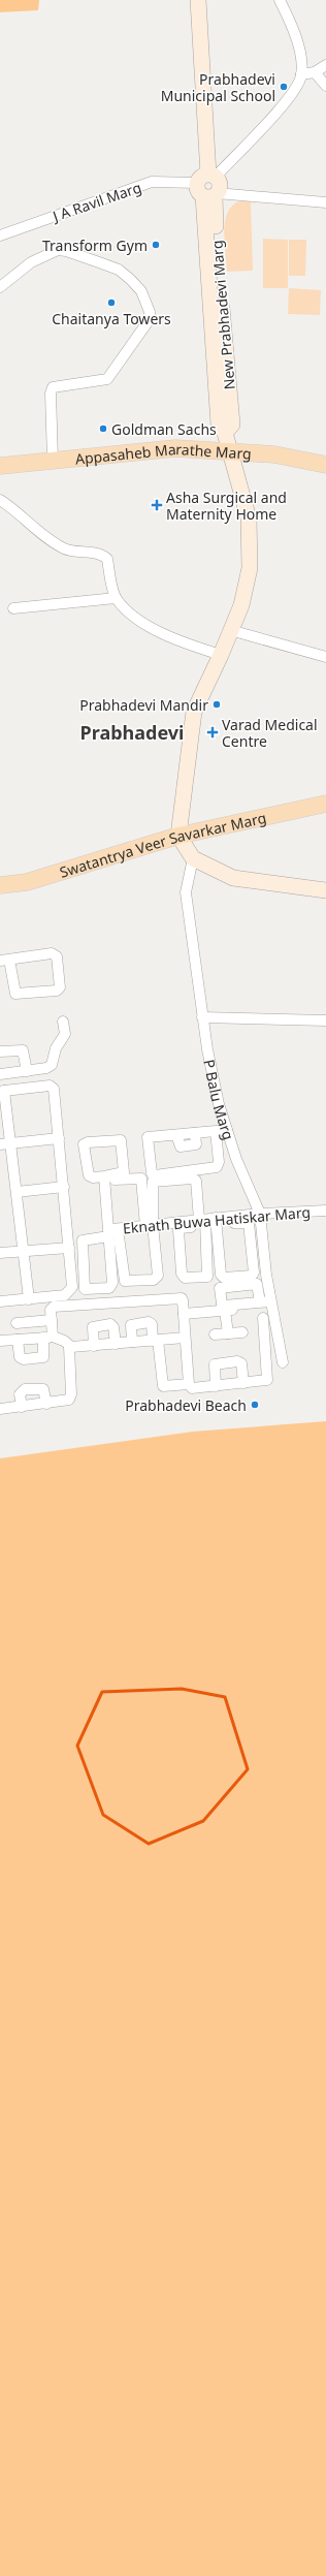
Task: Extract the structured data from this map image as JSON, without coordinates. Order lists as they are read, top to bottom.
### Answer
{
  "streets": {
    "main road": ["Appasaheb Marathe Marg", "Swatantrya Veer Savarkar Marg"],
    "street": [
      "J A Ravil Marg",
      "New Prabhadevi Marg",
      "P Balu Marg",
      "Eknath Buwa Hatiskar Marg"
    ]
  },
  "crossings": [
    ["J A Ravil Marg", "New Prabhadevi Marg"],
    ["New Prabhadevi Marg", "Appasaheb Marathe Marg"],
    ["New Prabhadevi Marg", "Swatantrya Veer Savarkar Marg"],
    ["P Balu Marg", "Eknath Buwa Hatiskar Marg"]
  ],
  "districts": ["Prabhadevi"],
  "places": {
    "other": [
      "Prabhadevi Municipal School",
      "Transform Gym",
      "Chaitanya Towers",
      "Goldman Sachs",
      "Prabhadevi Mandir",
      "Prabhadevi Beach"
    ],
    "health": ["Asha Surgical and Maternity Home", "Varad Medical Centre"]
  }
}
